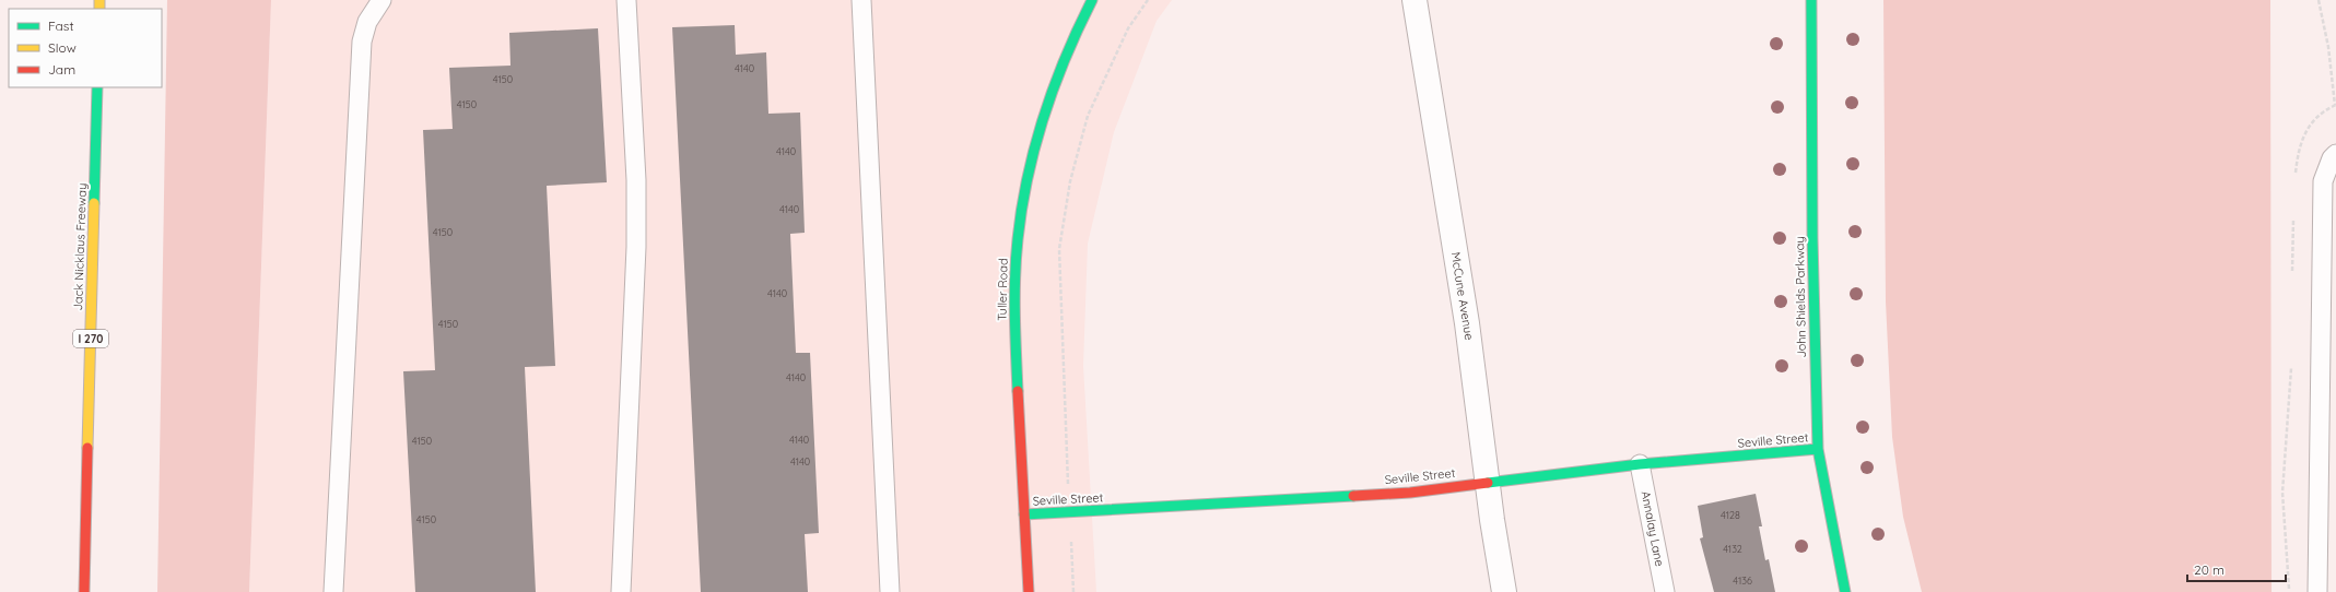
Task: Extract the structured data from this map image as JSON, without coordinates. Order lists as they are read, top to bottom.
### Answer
{
  "streets": {
    "main road": [
      "Jack Nicklaus Freeway",
      "Tuller Road",
      "John Shields Parkway",
      "I 270",
      "Seville Street"
    ],
    "street": ["McCune Avenue"],
    "lane": ["Annalay Lane"]
  },
  "crossings": [
    ["Tuller Road", "Seville Street"],
    ["McCune Avenue", "Seville Street"],
    ["John Shields Parkway", "Seville Street"],
    ["Seville Street", "Annalay Lane"]
  ],
  "house_numbers": [
    "4140",
    "4150",
    "4150",
    "4140",
    "4140",
    "4150",
    "4140",
    "4150",
    "4140",
    "4140",
    "4150",
    "4140",
    "4128",
    "4150",
    "4132",
    "4136"
  ],
  "legend": ["Fast", "Slow", "Jam"],
  "scale_bar": "20 m"
}
